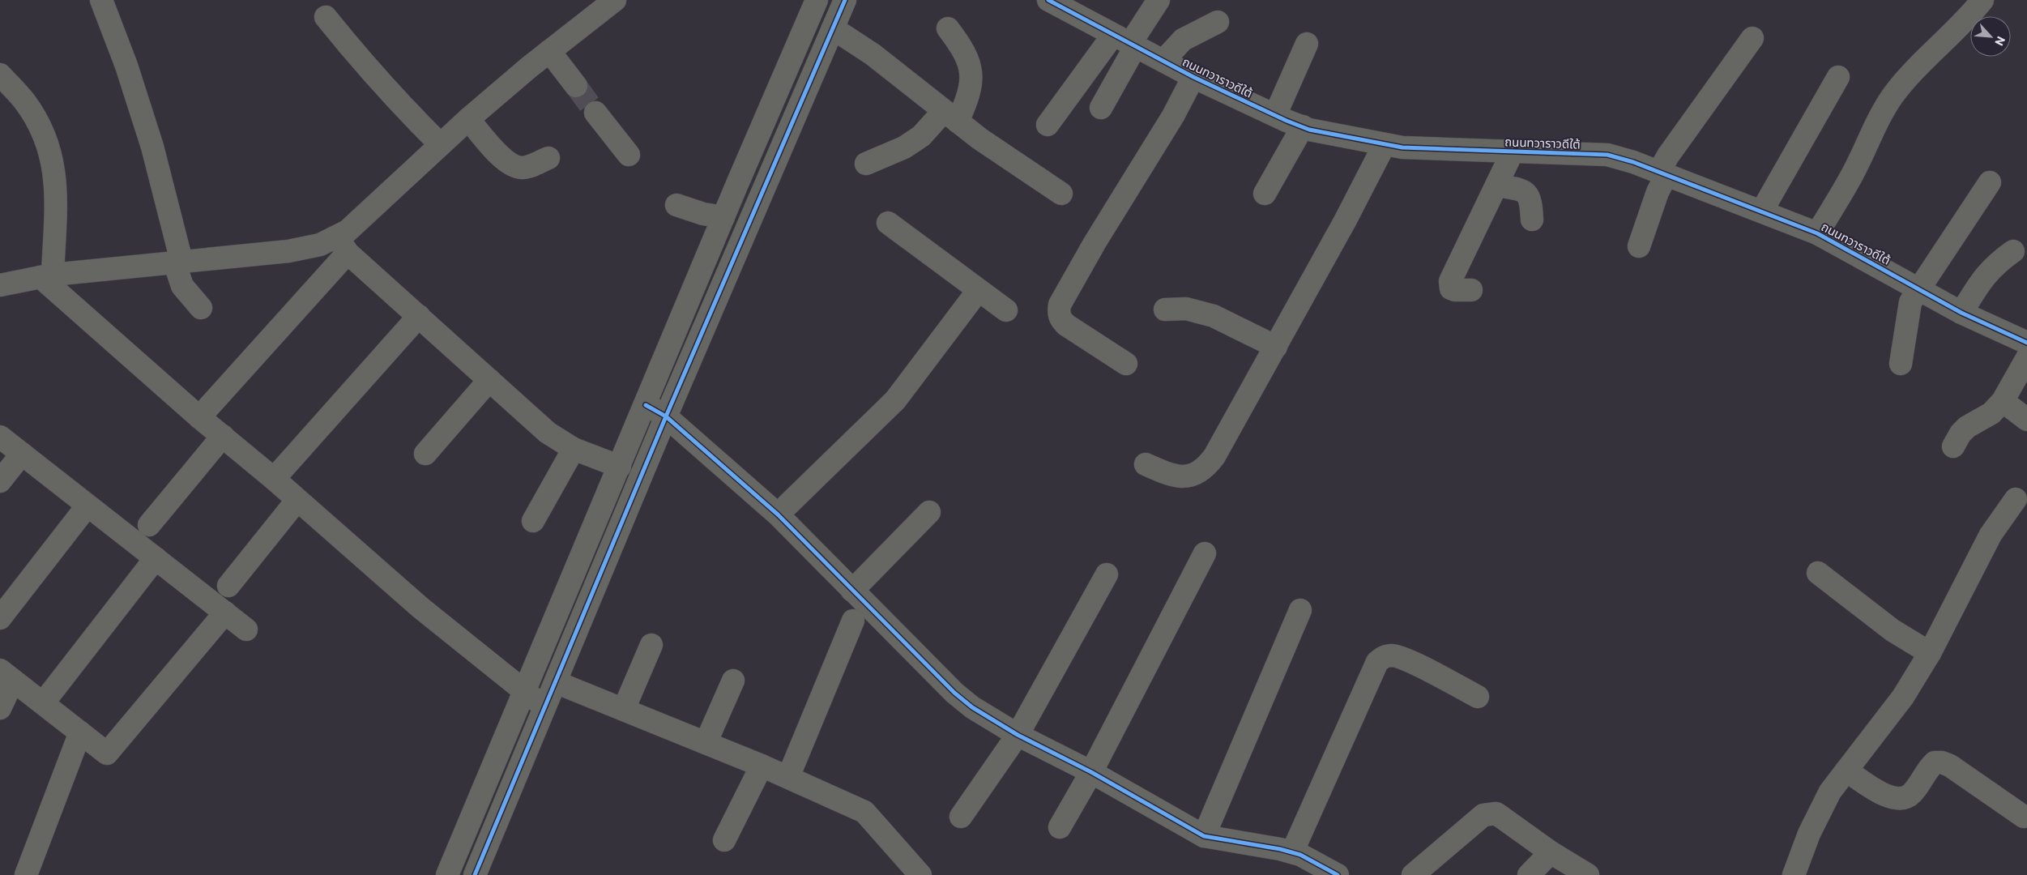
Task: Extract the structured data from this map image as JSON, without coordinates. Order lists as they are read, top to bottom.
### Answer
{
  "streets": {
    "street": ["ถนนทวาราวดีใต้"]
  },
  "north": "bottom right"
}
